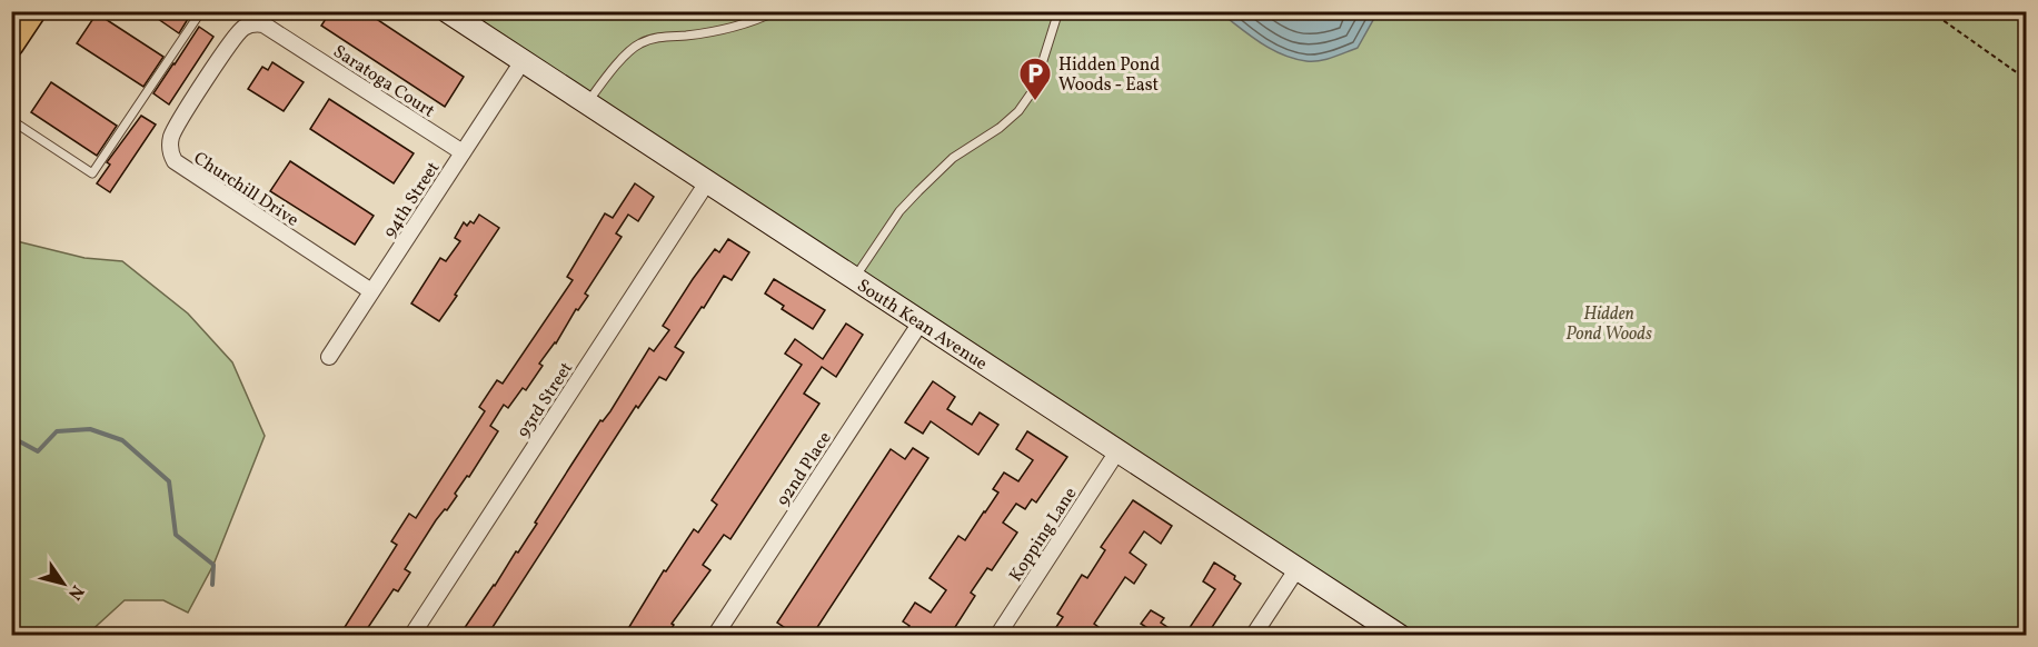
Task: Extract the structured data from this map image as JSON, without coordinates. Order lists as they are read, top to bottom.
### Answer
{
  "streets": {
    "street": [
      "Saratoga Court",
      "Churchill Drive",
      "94th Street",
      "South Kean Avenue",
      "93rd Street",
      "92nd Place",
      "Kopping Lane"
    ]
  },
  "crossings": [
    ["Saratoga Court", "Churchill Drive"],
    ["Saratoga Court", "94th Street"],
    ["Churchill Drive", "94th Street"],
    ["94th Street", "South Kean Avenue"],
    ["South Kean Avenue", "93rd Street"],
    ["South Kean Avenue", "92nd Place"],
    ["South Kean Avenue", "Kopping Lane"]
  ],
  "parks": ["Hidden Pond Woods"],
  "places": {
    "parking": ["Hidden Pond Woods - East"]
  },
  "north": "bottom right"
}
